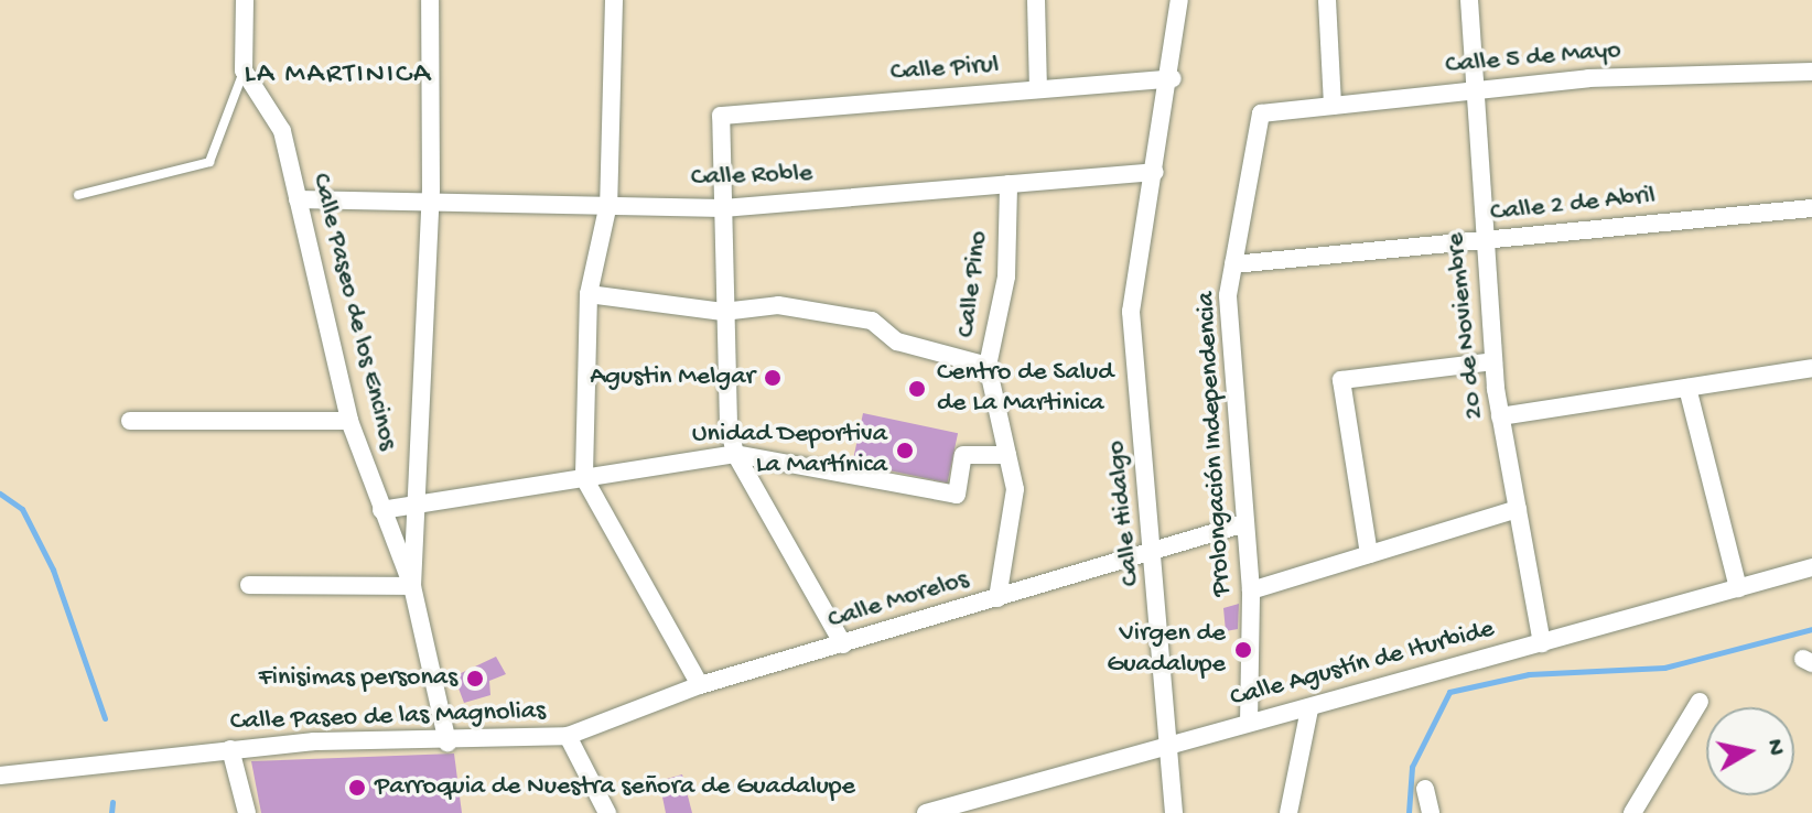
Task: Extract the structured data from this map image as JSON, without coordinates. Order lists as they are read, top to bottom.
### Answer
{
  "streets": {
    "street": [
      "Calle 5 de Mayo",
      "Calle Pirul",
      "Calle Roble",
      "Calle 2 de Abril",
      "Calle Pino",
      "Calle Paseo de los Encinos",
      "20 de Noviembre",
      "Prolongación Independencia",
      "Calle Hidalgo",
      "Calle Morelos",
      "Calle Agustín de Iturbide",
      "Calle Paseo de las Magnolias"
    ]
  },
  "crossings": [
    ["Calle 5 de Mayo", "20 de Noviembre"],
    ["Calle 5 de Mayo", "Prolongación Independencia"],
    ["Calle Pirul", "Calle Roble"],
    ["Calle Pirul", "Calle Hidalgo"],
    ["Calle Roble", "Calle Pino"],
    ["Calle Roble", "Calle Paseo de los Encinos"],
    ["Calle Roble", "Calle Hidalgo"],
    ["Calle 2 de Abril", "20 de Noviembre"],
    ["Calle 2 de Abril", "Prolongación Independencia"],
    ["Calle Pino", "Calle Morelos"],
    ["Calle Paseo de los Encinos", "Calle Paseo de las Magnolias"],
    ["20 de Noviembre", "Calle Agustín de Iturbide"],
    ["Prolongación Independencia", "Calle Morelos"],
    ["Prolongación Independencia", "Calle Agustín de Iturbide"],
    ["Calle Hidalgo", "Calle Morelos"],
    ["Calle Hidalgo", "Calle Agustín de Iturbide"],
    ["Calle Morelos", "Calle Paseo de las Magnolias"]
  ],
  "districts": ["LA MARTINICA"],
  "places": [
    "Agustin Melgar",
    "Centro de Salud de La Martinica",
    "Unidad Deportiva La Martínica",
    "Virgen de Guadalupe",
    "Finisimas personas",
    "Parroquia de Nuestra señora de Guadalupe"
  ],
  "north": "right"
}
